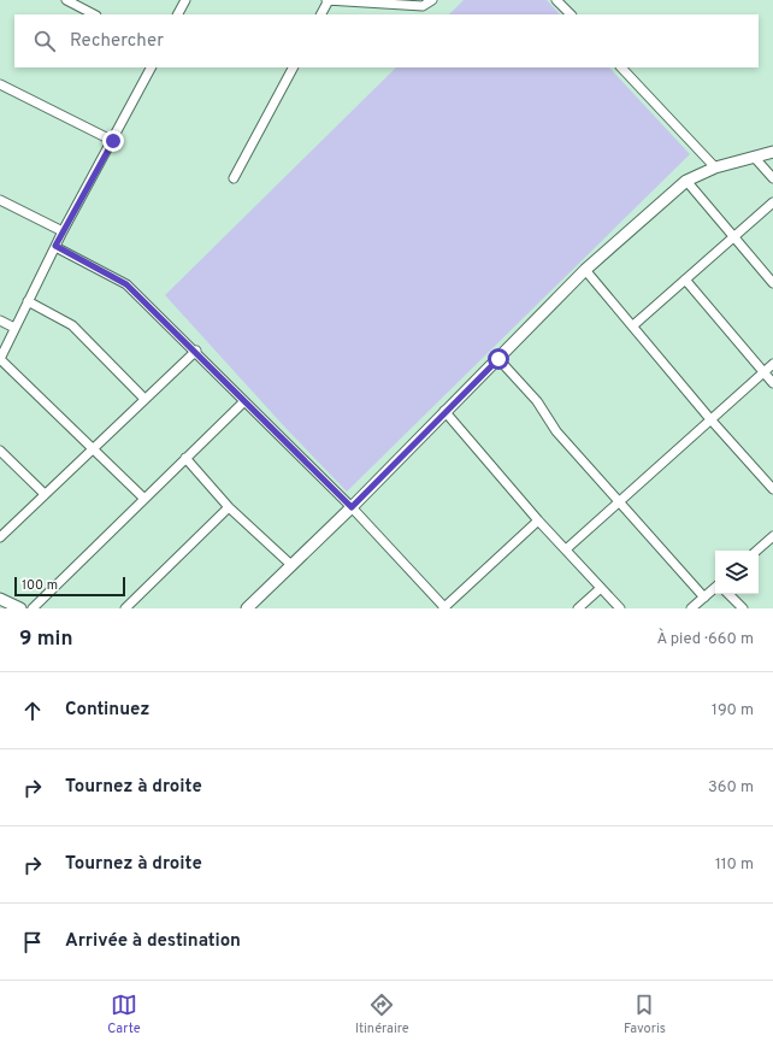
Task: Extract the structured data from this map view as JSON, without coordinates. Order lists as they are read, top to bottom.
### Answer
{
  "scale_bar": "100 m",
  "page": {
    "search": "Rechercher",
    "scale": "100 m",
    "heading": ["9 min", "À pied · 660 m"],
    "list": [
      ["Continuez", "190 m"],
      ["Tournez à droite", "360 m"],
      ["Tournez à droite", "110 m"],
      "Arrivée à destination"
    ],
    "nav": ["Carte", "Itinéraire", "Favoris"]
  }
}
